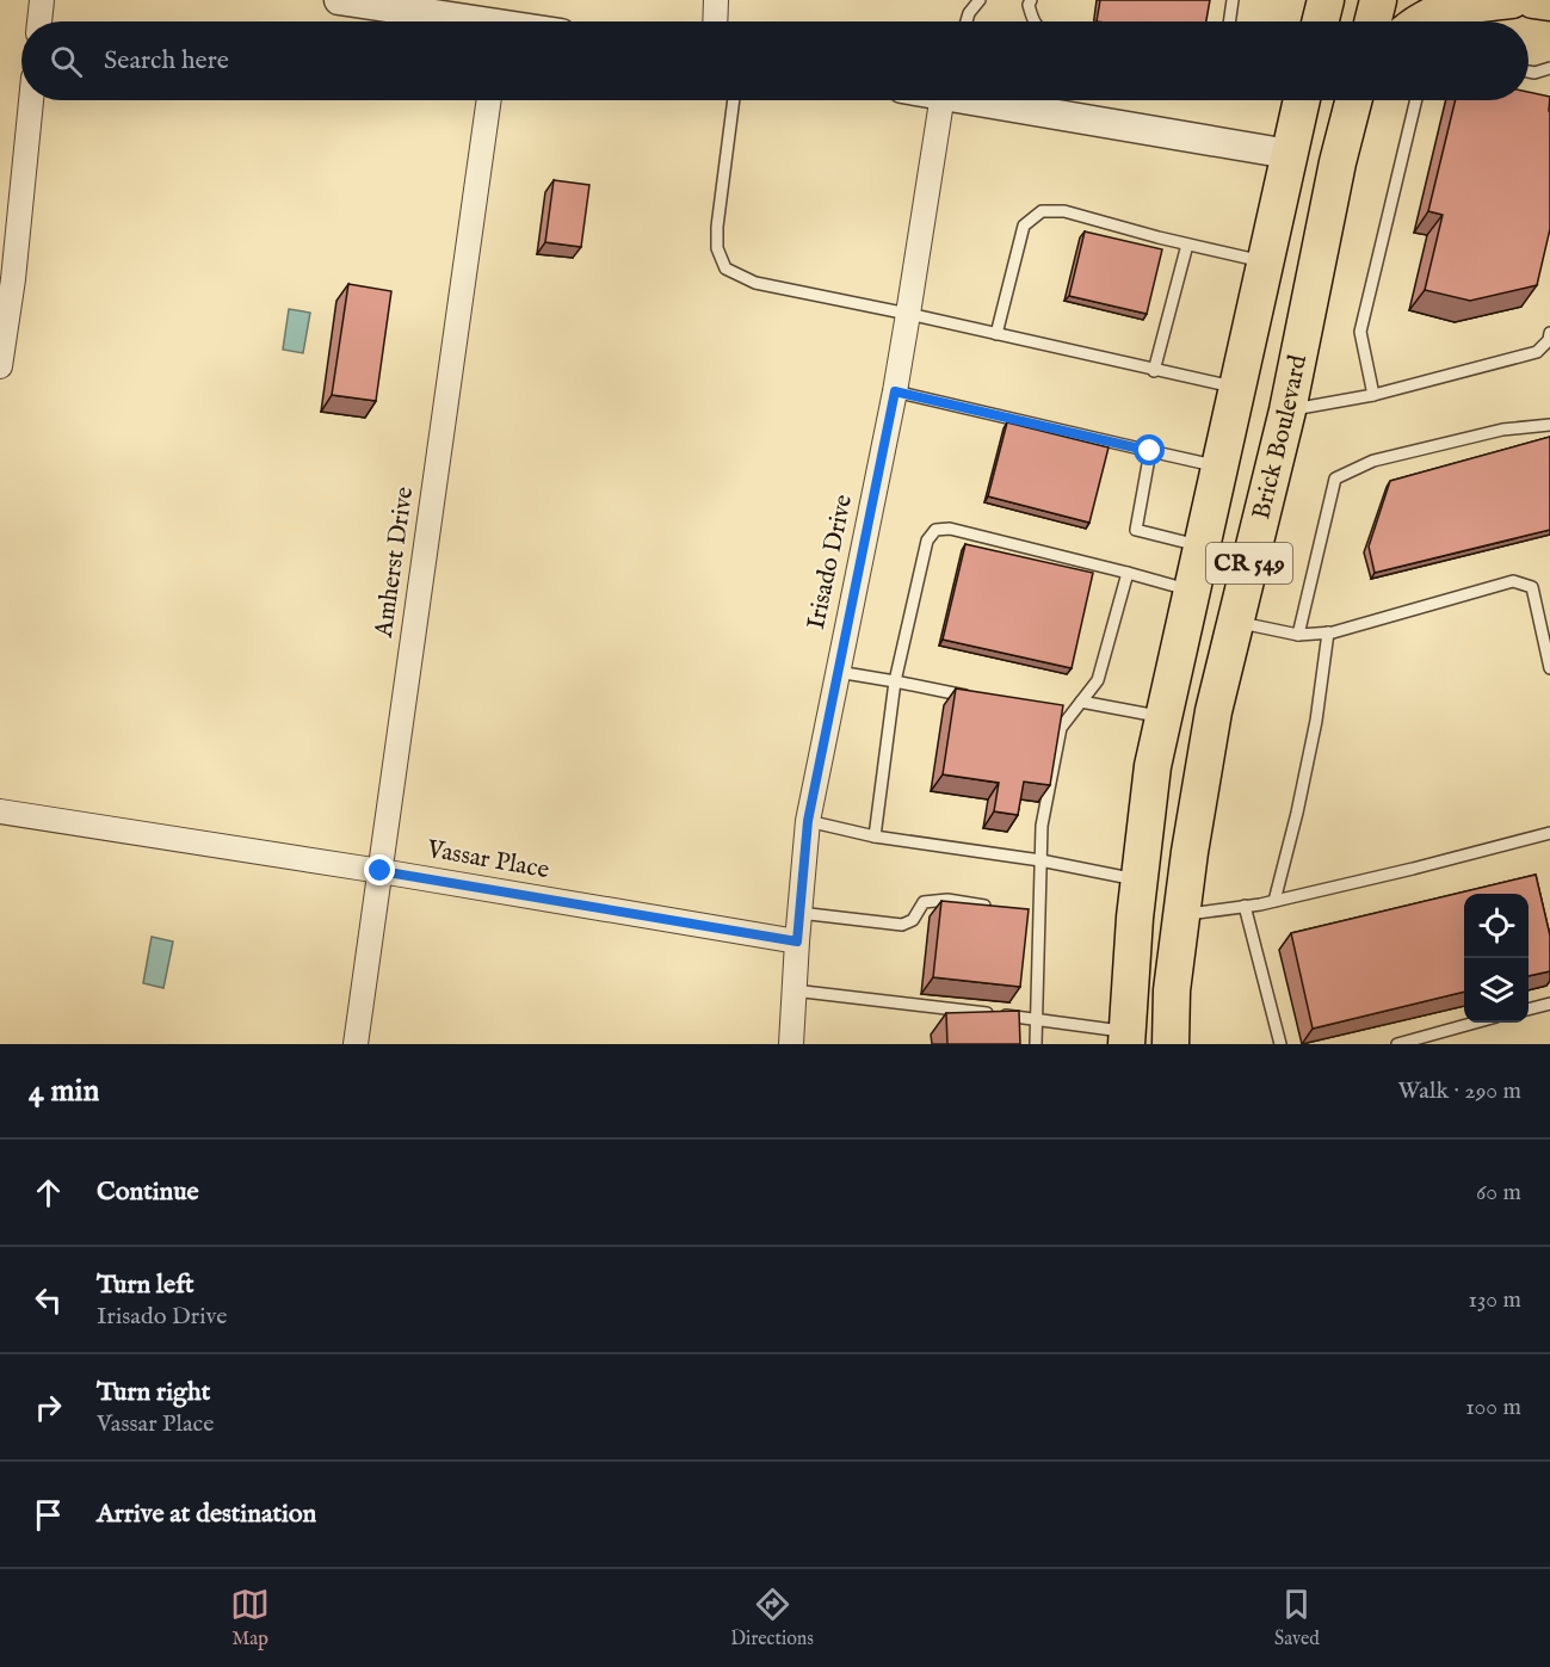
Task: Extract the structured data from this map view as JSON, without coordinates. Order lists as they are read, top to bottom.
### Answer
{
  "streets": {
    "main road": ["Brick Boulevard", "CR 549"],
    "street": ["Amherst Drive", "Irisado Drive", "Vassar Place"]
  },
  "crossings": [
    ["Amherst Drive", "Vassar Place"],
    ["Irisado Drive", "Vassar Place"]
  ],
  "page": {
    "search": "Search here",
    "heading": ["4 min", "Walk · 290 m"],
    "list": [
      ["Continue", "60 m"],
      ["Turn left", "Irisado Drive", "130 m"],
      ["Turn right", "Vassar Place", "100 m"],
      "Arrive at destination"
    ],
    "nav": ["Map", "Directions", "Saved"]
  }
}
